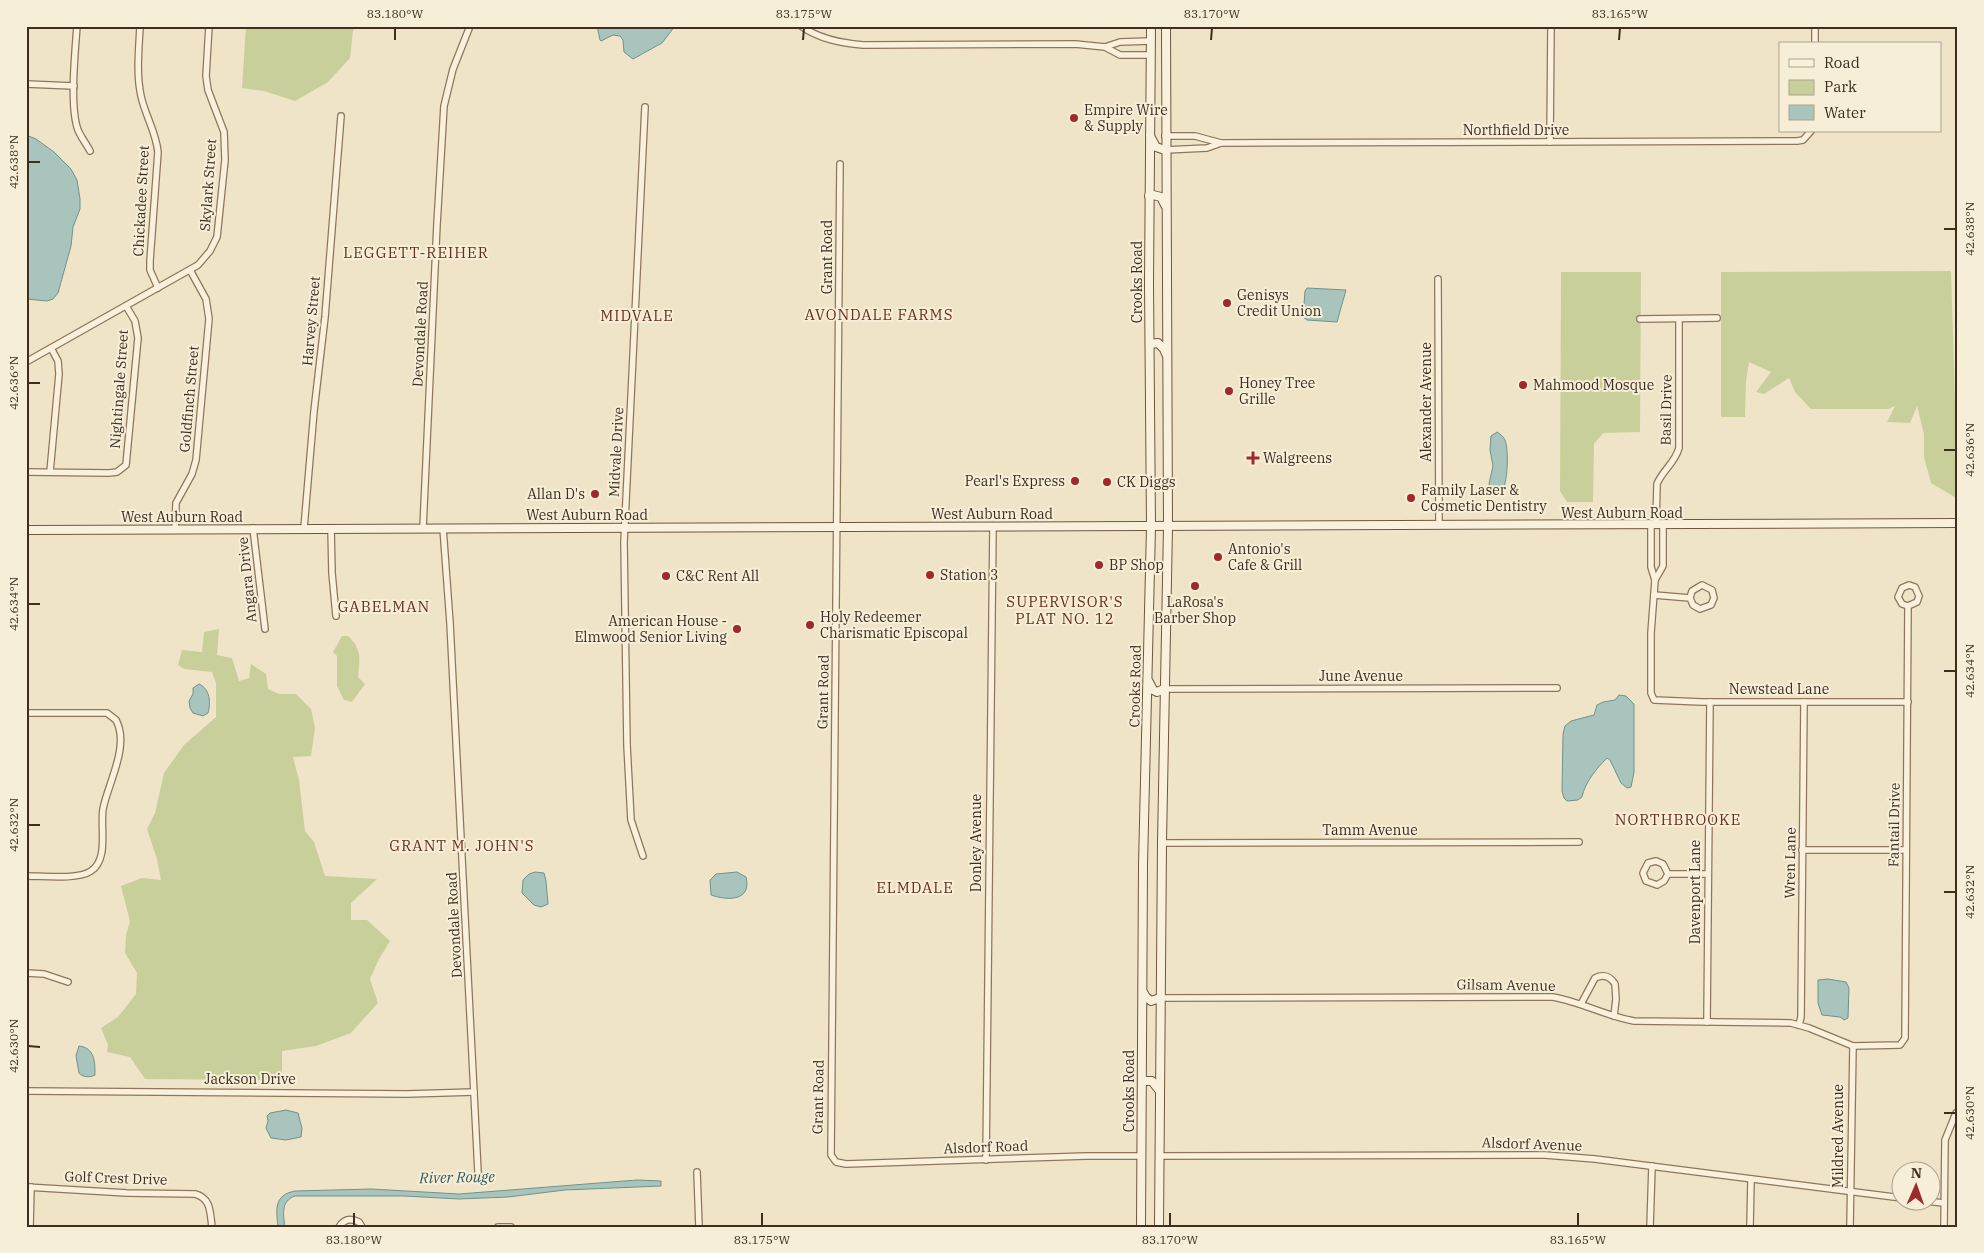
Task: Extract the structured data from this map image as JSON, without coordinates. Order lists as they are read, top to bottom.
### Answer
{
  "streets": {
    "main road": ["Crooks Road", "West Auburn Road"],
    "street": [
      "Northfield Drive",
      "Skylark Street",
      "Chickadee Street",
      "Grant Road",
      "Harvey Street",
      "Devondale Road",
      "Nightingale Street",
      "Goldfinch Street",
      "Alexander Avenue",
      "Basil Drive",
      "Midvale Drive",
      "Angara Drive",
      "June Avenue",
      "Newstead Lane",
      "Fantail Drive",
      "Tamm Avenue",
      "Donley Avenue",
      "Wren Lane",
      "Davenport Lane",
      "Gilsam Avenue",
      "Jackson Drive",
      "Mildred Avenue",
      "Alsdorf Avenue",
      "Alsdorf Road",
      "Golf Crest Drive"
    ]
  },
  "crossings": [
    ["Northfield Drive", "Crooks Road"],
    ["Skylark Street", "Chickadee Street"],
    ["Skylark Street", "Nightingale Street"],
    ["Skylark Street", "Goldfinch Street"],
    ["Grant Road", "West Auburn Road"],
    ["Grant Road", "Alsdorf Road"],
    ["Crooks Road", "West Auburn Road"],
    ["Crooks Road", "June Avenue"],
    ["Crooks Road", "Tamm Avenue"],
    ["Crooks Road", "Gilsam Avenue"],
    ["Crooks Road", "Alsdorf Avenue"],
    ["Crooks Road", "Alsdorf Road"],
    ["Harvey Street", "West Auburn Road"],
    ["Devondale Road", "West Auburn Road"],
    ["Devondale Road", "Jackson Drive"],
    ["Goldfinch Street", "West Auburn Road"],
    ["Alexander Avenue", "West Auburn Road"],
    ["Basil Drive", "West Auburn Road"],
    ["Midvale Drive", "West Auburn Road"],
    ["West Auburn Road", "Angara Drive"],
    ["West Auburn Road", "Donley Avenue"],
    ["Newstead Lane", "Fantail Drive"],
    ["Newstead Lane", "Wren Lane"],
    ["Newstead Lane", "Davenport Lane"],
    ["Fantail Drive", "Gilsam Avenue"],
    ["Donley Avenue", "Alsdorf Road"],
    ["Wren Lane", "Gilsam Avenue"],
    ["Davenport Lane", "Gilsam Avenue"],
    ["Gilsam Avenue", "Mildred Avenue"],
    ["Mildred Avenue", "Alsdorf Avenue"]
  ],
  "districts": [
    "LEGGETT-REIHER",
    "AVONDALE FARMS",
    "MIDVALE",
    "SUPERVISOR'S PLAT NO. 12",
    "GABELMAN",
    "NORTHBROOKE",
    "GRANT M. JOHN'S",
    "ELMDALE"
  ],
  "water": ["River Rouge"],
  "places": {
    "other": [
      "Empire Wire & Supply",
      "Genisys Credit Union",
      "Mahmood Mosque",
      "Honey Tree Grille",
      "Pearl's Express",
      "CK Diggs",
      "Allan D's",
      "Family Laser & Cosmetic Dentistry",
      "Antonio's Cafe & Grill",
      "BP Shop",
      "Station 3",
      "C&C Rent All",
      "LaRosa's Barber Shop",
      "Holy Redeemer Charismatic Episcopal",
      "American House - Elmwood Senior Living"
    ],
    "health": ["Walgreens"]
  },
  "legend": ["Road", "Park", "Water"],
  "north": "top",
  "coordinates": [
    "83.180°W",
    "83.175°W",
    "83.170°W",
    "83.165°W",
    "42.638°N",
    "42.636°N",
    "42.634°N",
    "42.632°N",
    "42.630°N"
  ]
}
